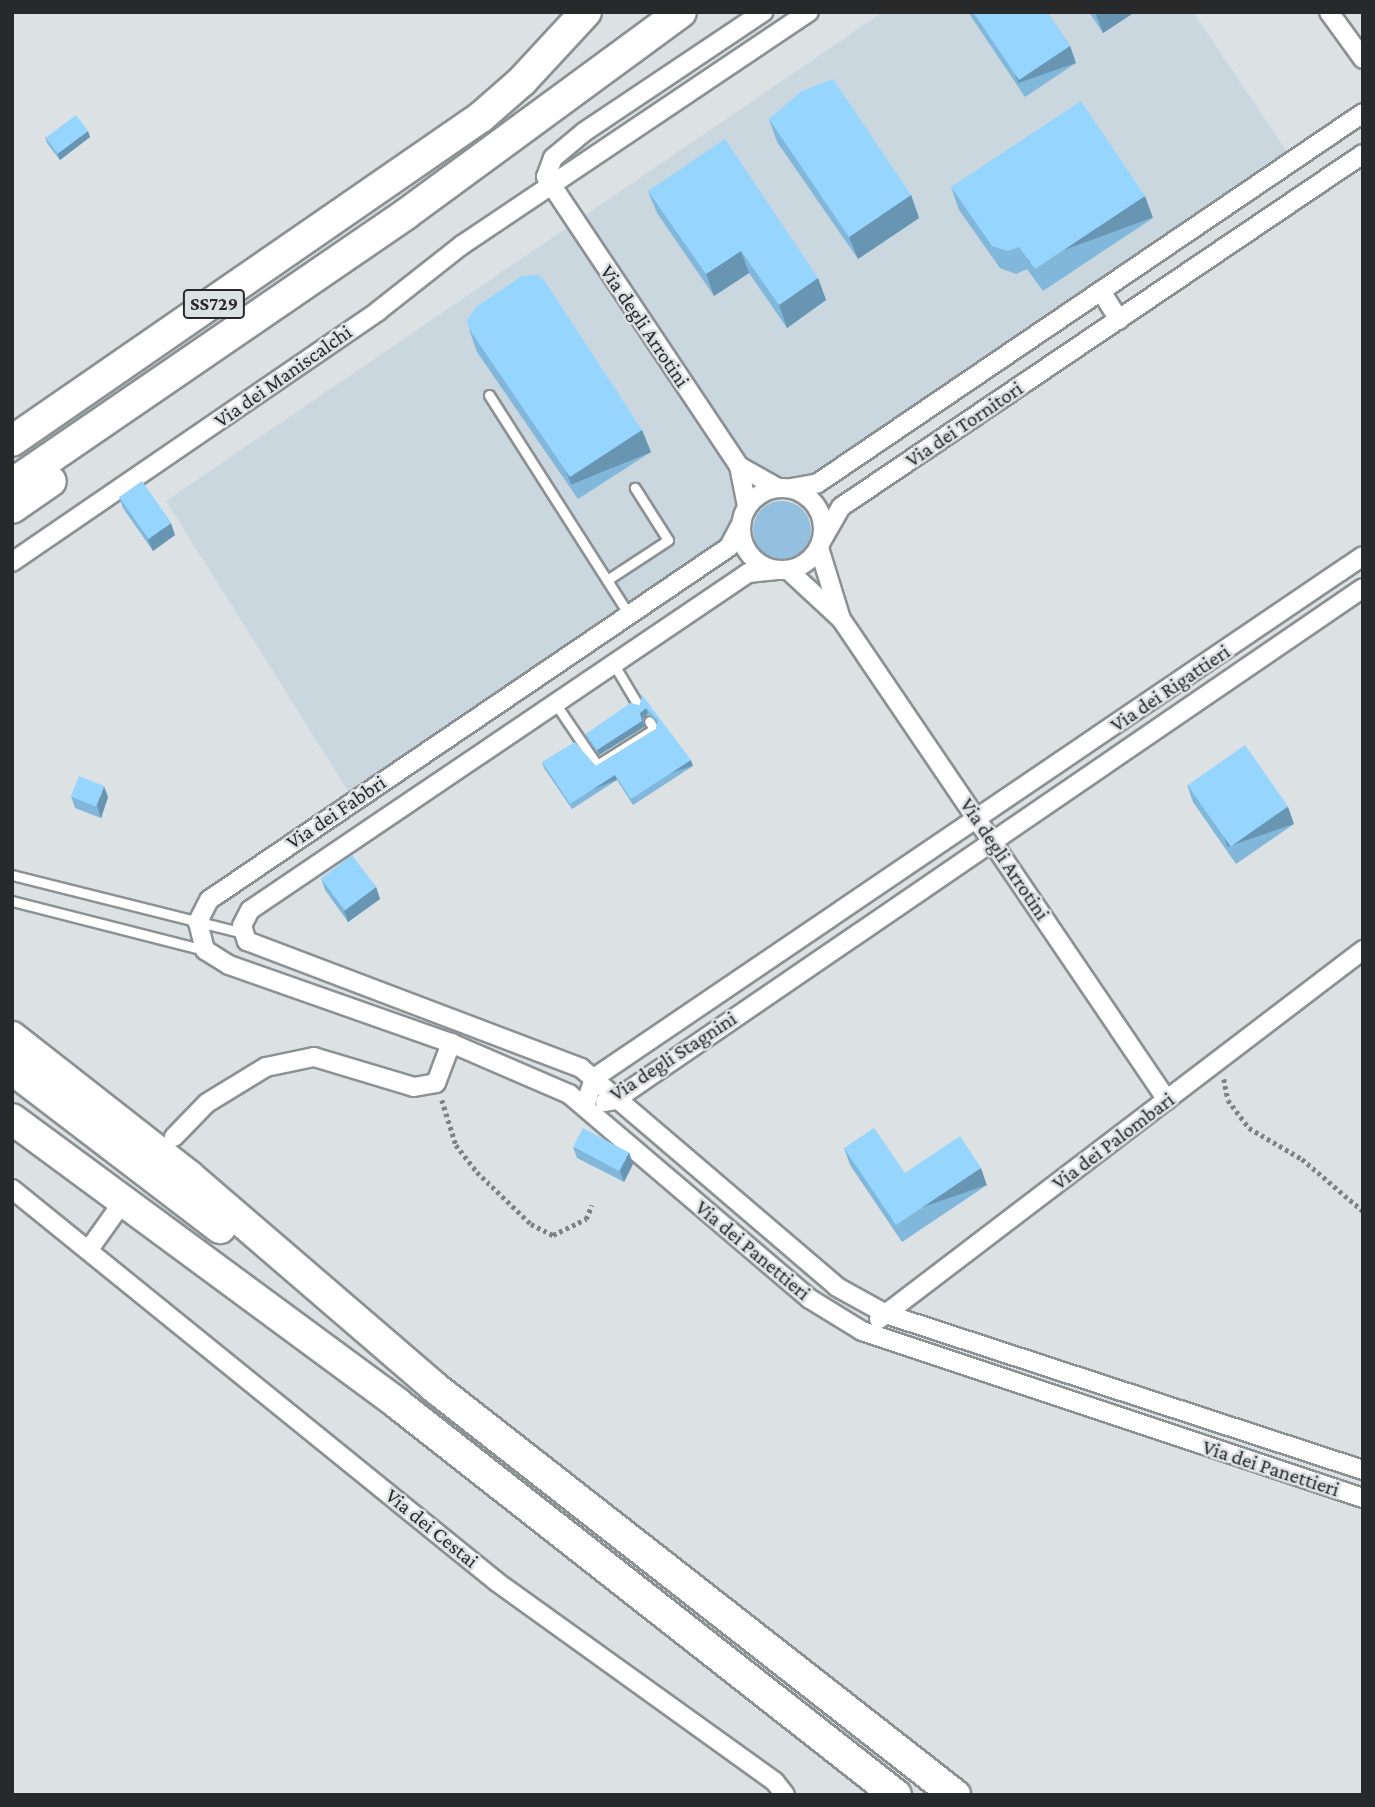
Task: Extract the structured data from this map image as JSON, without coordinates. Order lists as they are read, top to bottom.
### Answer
{
  "streets": {
    "highway": ["SS729"],
    "street": [
      "Via degli Arrotini",
      "Via dei Maniscalchi",
      "Via dei Tornitori",
      "Via dei Rigattieri",
      "Via dei Fabbri",
      "Via degli Stagnini",
      "Via dei Palombari",
      "Via dei Panettieri",
      "Via dei Cestai"
    ]
  },
  "crossings": [
    ["Via degli Arrotini", "Via dei Maniscalchi"],
    ["Via degli Arrotini", "Via dei Rigattieri"],
    ["Via degli Arrotini", "Via degli Stagnini"],
    ["Via degli Arrotini", "Via dei Palombari"],
    ["Via dei Tornitori", "Via dei Fabbri"],
    ["Via dei Rigattieri", "Via degli Stagnini"],
    ["Via dei Fabbri", "Via dei Panettieri"],
    ["Via degli Stagnini", "Via dei Panettieri"],
    ["Via dei Palombari", "Via dei Panettieri"]
  ]
}
